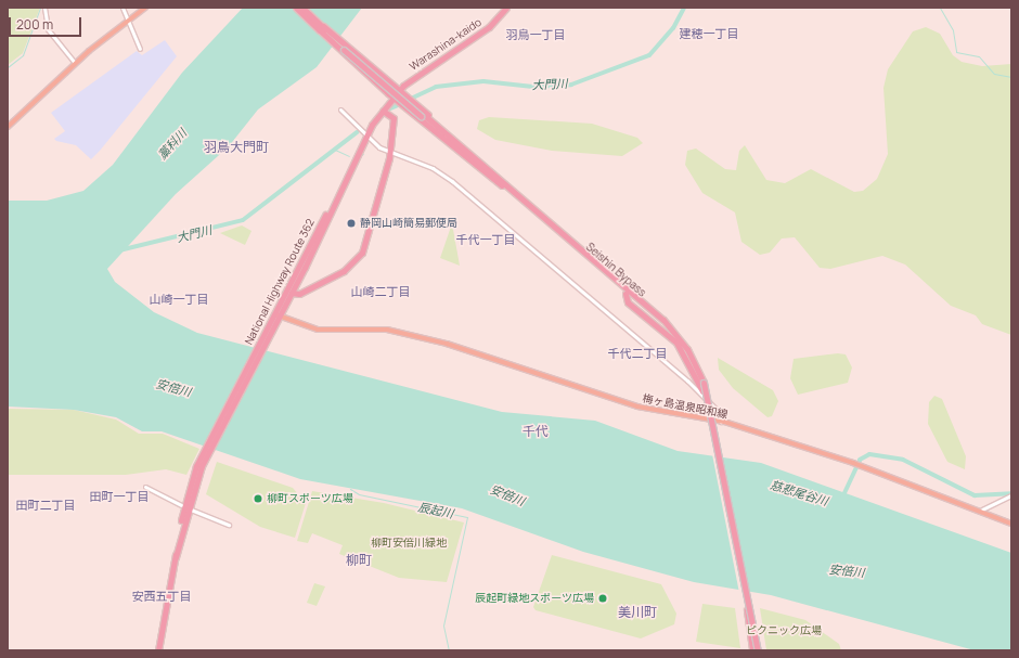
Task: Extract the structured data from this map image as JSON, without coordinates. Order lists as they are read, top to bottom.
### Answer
{
  "streets": {
    "highway": ["Warashina-kaido", "Seishin Bypass", "National Highway Route 362"],
    "main road": ["梅ヶ島温泉昭和線"]
  },
  "crossings": [
    ["Warashina-kaido", "National Highway Route 362"],
    ["National Highway Route 362", "梅ヶ島温泉昭和線"]
  ],
  "districts": [
    "建穂一丁目",
    "羽鳥一丁目",
    "羽鳥大門町",
    "千代一丁目",
    "山崎二丁目",
    "山崎一丁目",
    "千代二丁目",
    "千代",
    "田町一丁目",
    "田町二丁目",
    "柳町",
    "安西五丁目",
    "美川町"
  ],
  "water": [
    "大門川",
    "藁科川",
    "安倍川",
    "慈悲尾谷川",
    "辰起川"
  ],
  "parks": ["柳町安倍川緑地", "ピクニック広場"],
  "places": ["静岡山崎簡易郵便局", "柳町スポーツ広場", "辰起町緑地スポーツ広場"],
  "scale_bar": "200 m"
}
